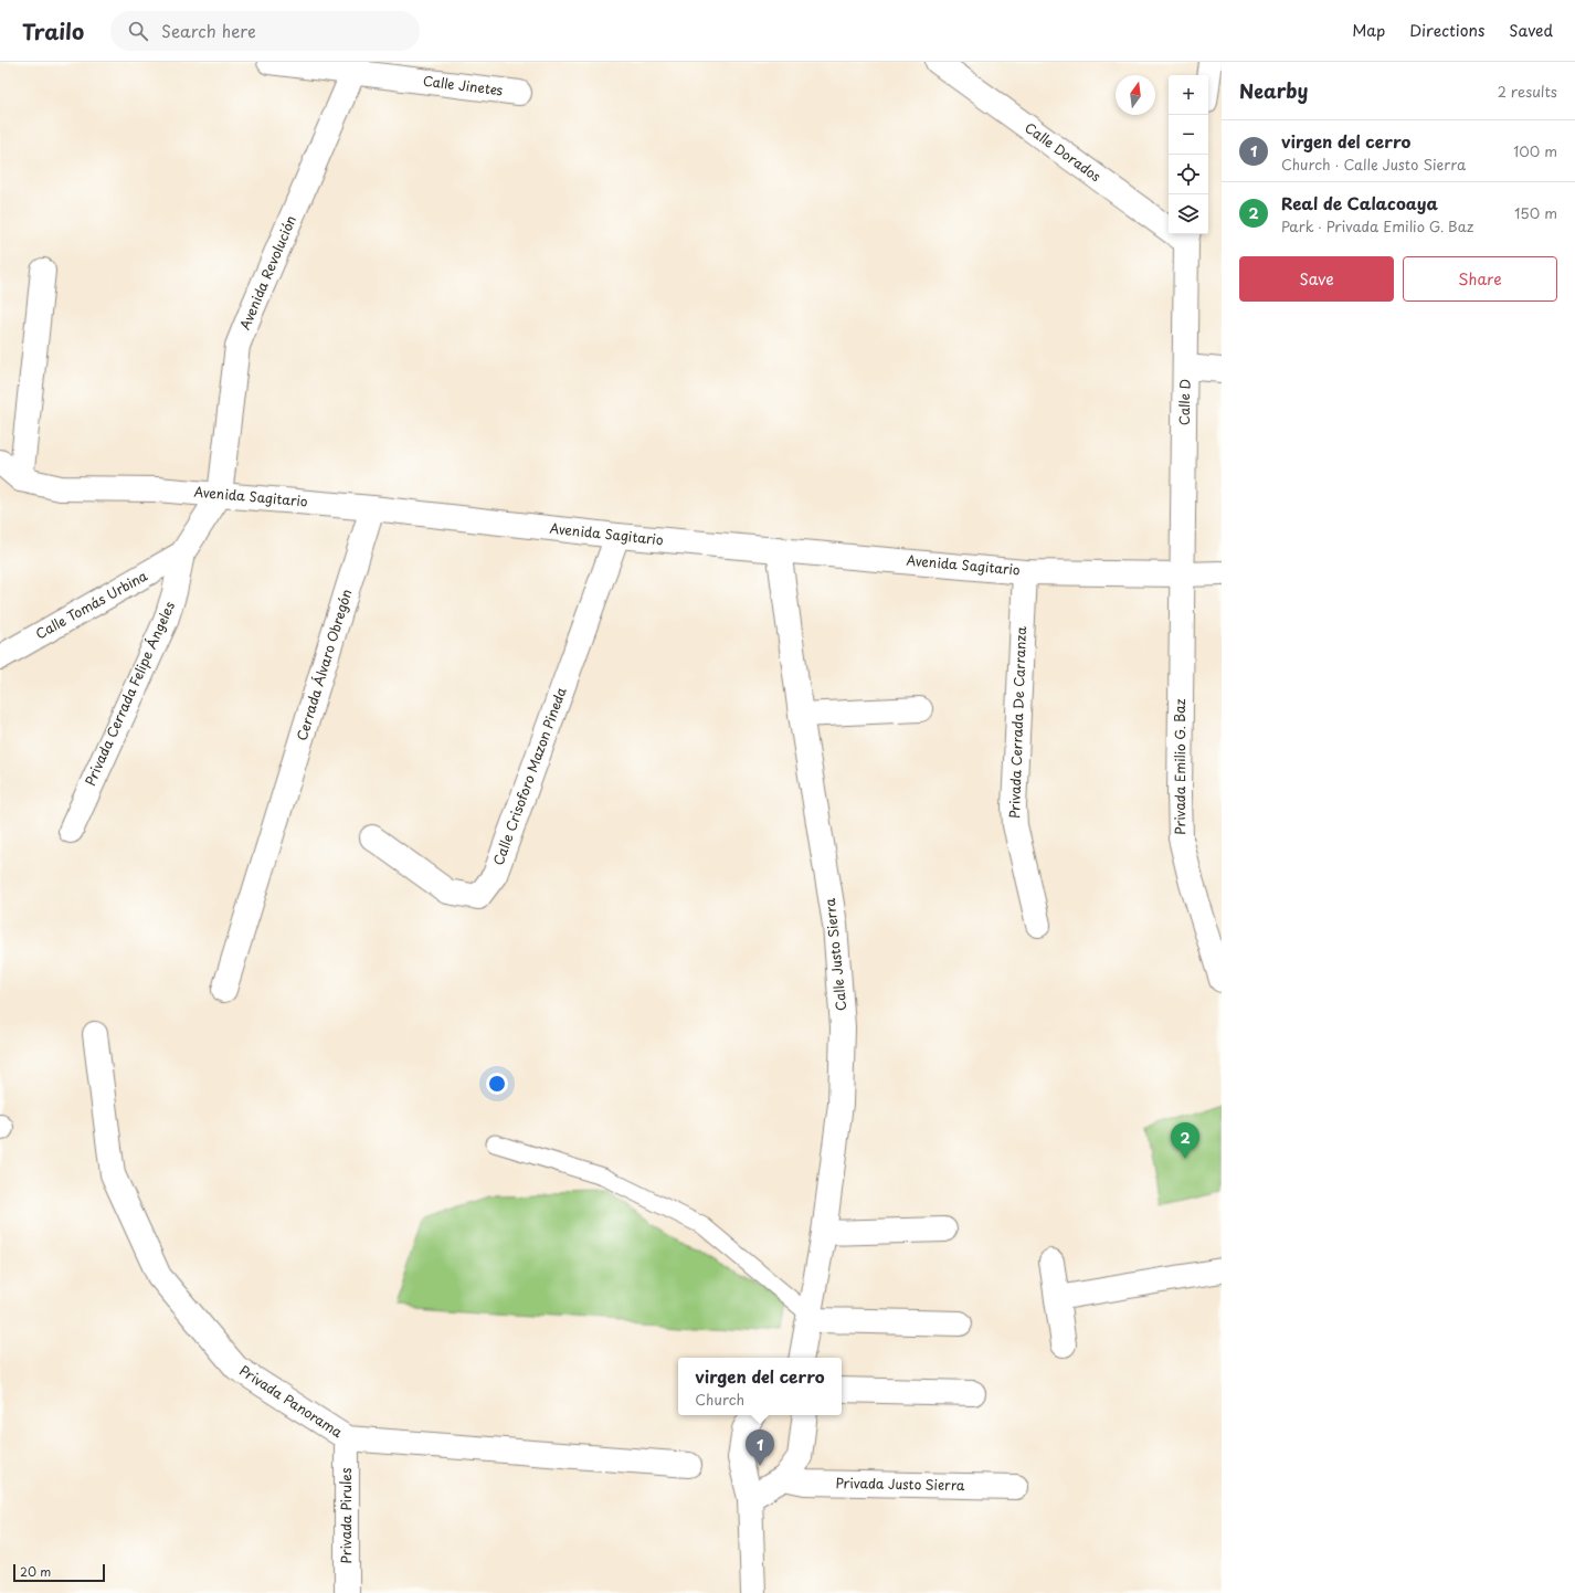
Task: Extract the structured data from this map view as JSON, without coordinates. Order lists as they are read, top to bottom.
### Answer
{
  "streets": {
    "street": [
      "Calle Jinetes",
      "Calle Dorados",
      "Avenida Revolución",
      "Calle D",
      "Avenida Sagitario",
      "Calle Tomás Urbina",
      "Cerrada Álvaro Obregón",
      "Privada Cerrada Felipe Ángeles",
      "Privada Cerrada De Carranza",
      "Privada Emilio G. Baz",
      "Calle Crisoforo Mazon Pineda",
      "Calle Justo Sierra",
      "Privada Panorama",
      "Privada Justo Sierra",
      "Privada Pirules"
    ]
  },
  "crossings": [
    ["Calle Jinetes", "Avenida Revolución"],
    ["Calle Dorados", "Calle D"],
    ["Avenida Revolución", "Avenida Sagitario"],
    ["Calle D", "Avenida Sagitario"],
    ["Calle D", "Privada Emilio G. Baz"],
    ["Avenida Sagitario", "Cerrada Álvaro Obregón"],
    ["Avenida Sagitario", "Privada Cerrada De Carranza"],
    ["Avenida Sagitario", "Privada Emilio G. Baz"],
    ["Avenida Sagitario", "Calle Crisoforo Mazon Pineda"],
    ["Avenida Sagitario", "Calle Justo Sierra"],
    ["Calle Tomás Urbina", "Privada Cerrada Felipe Ángeles"],
    ["Privada Panorama", "Privada Pirules"]
  ],
  "scale_bar": "20 m",
  "north": "top",
  "page": {
    "header": "Trailo",
    "search": "Search here",
    "nav": ["Map", "Directions", "Saved"],
    "heading": ["Nearby", "2 results"],
    "map_buttons": ["+", "−"],
    "list": [
      {
        "mark": "1",
        "name": "virgen del cerro",
        "note": "Church · Calle Justo Sierra",
        "value": "100 m"
      },
      {
        "mark": "2",
        "name": "Real de Calacoaya",
        "note": "Park · Privada Emilio G. Baz",
        "value": "150 m"
      }
    ],
    "buttons": ["Save", "Share"],
    "pins": ["2", "1"],
    "popup": ["virgen del cerro", "Church"],
    "scale": "20 m"
  }
}
